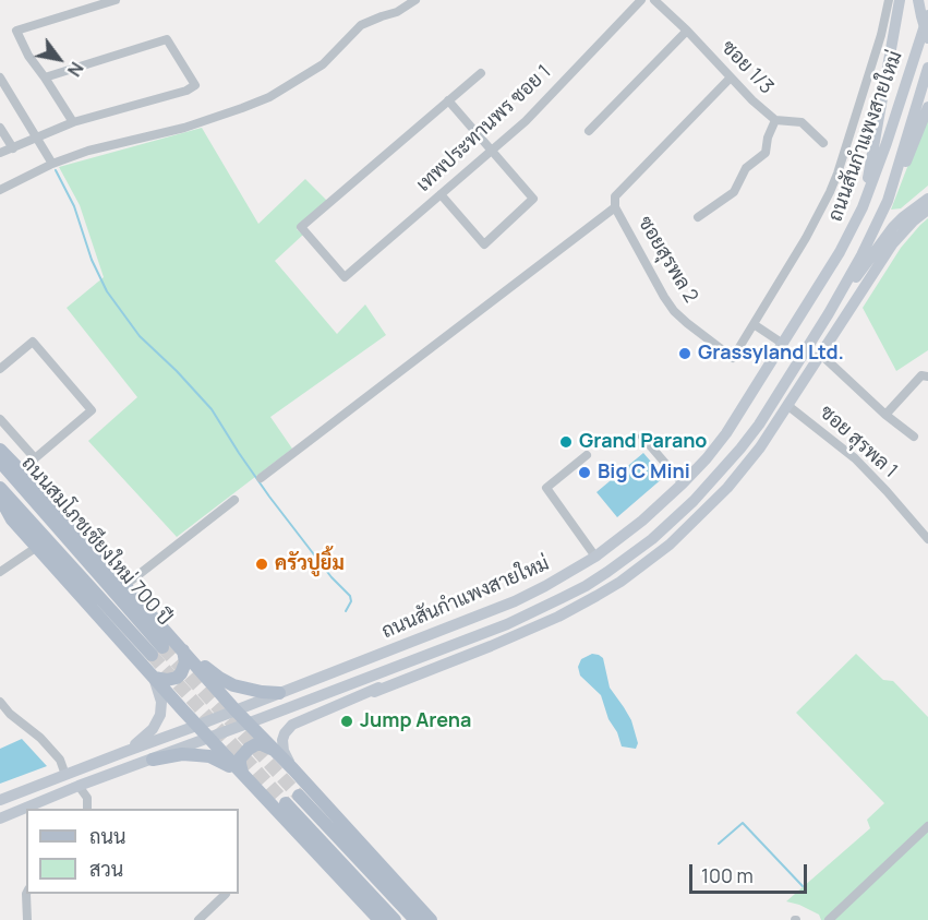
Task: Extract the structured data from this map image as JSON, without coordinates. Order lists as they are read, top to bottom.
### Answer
{
  "streets": {
    "main road": ["ถนนสันกำแพงสายใหม่", "ถนนสมโภชเชียงใหม่ 700 ปี"],
    "street": [
      "ซอย 1/3",
      "เทพประทานพร ซอย 1",
      "ซอยสุรพล 2",
      "ซอย สุรพล 1"
    ]
  },
  "crossings": [
    ["ซอย 1/3", "ซอยสุรพล 2"]
  ],
  "places": [
    "Grassyland Ltd.",
    "Grand Parano",
    "Big C Mini",
    "ครัวปูยิ้ม",
    "Jump Arena"
  ],
  "legend": ["ถนน", "สวน"],
  "scale_bar": "100 m",
  "north": "bottom right"
}
